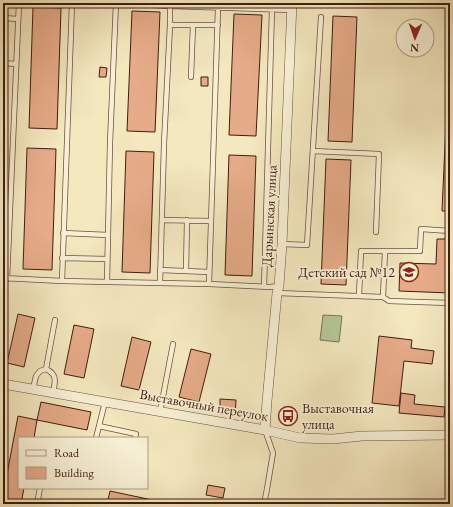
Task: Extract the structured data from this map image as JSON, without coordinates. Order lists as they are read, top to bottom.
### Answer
{
  "streets": {
    "street": ["Дарьинская улица", "Выставочный переулок"]
  },
  "crossings": [
    ["Дарьинская улица", "Выставочный переулок"]
  ],
  "places": {
    "school or university": ["Детский сад №12"],
    "bus stop": ["Выставочная улица"]
  },
  "legend": ["Road", "Building"],
  "north": "bottom"
}
